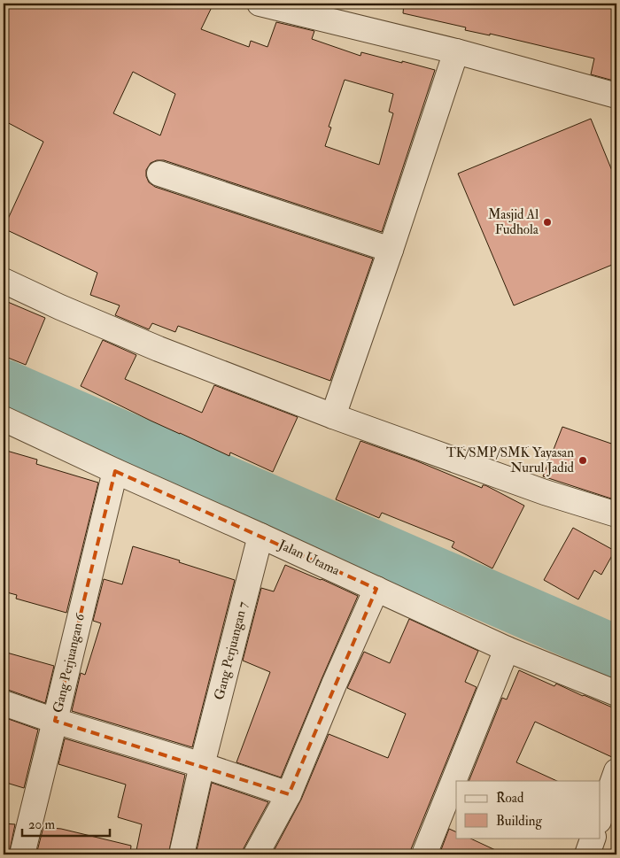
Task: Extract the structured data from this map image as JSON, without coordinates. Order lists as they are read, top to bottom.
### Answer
{
  "streets": {
    "street": ["Jalan Utama", "Gang Perjuangan 7", "Gang Perjuangan 6"]
  },
  "crossings": [
    ["Jalan Utama", "Gang Perjuangan 7"],
    ["Jalan Utama", "Gang Perjuangan 6"]
  ],
  "places": ["Masjid Al Fudhola", "TK/SMP/SMK Yayasan Nurul Jadid"],
  "legend": ["Road", "Building"],
  "scale_bar": "20 m"
}
